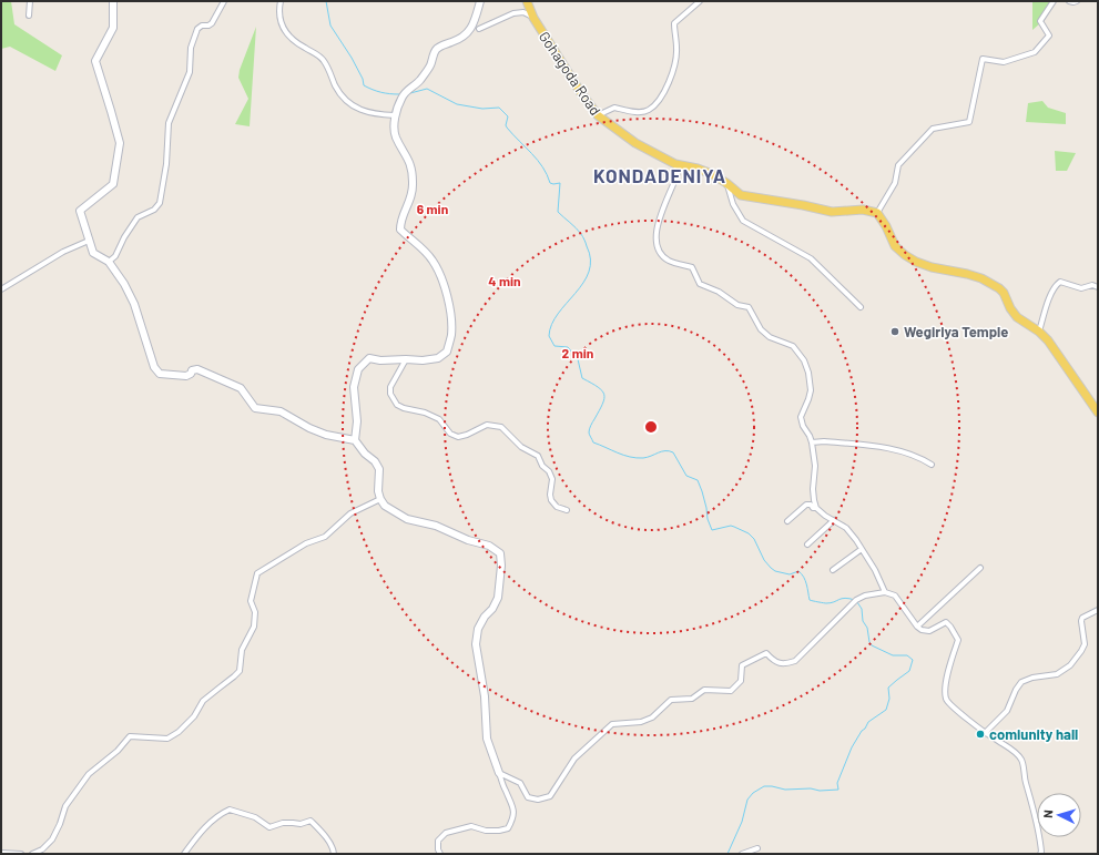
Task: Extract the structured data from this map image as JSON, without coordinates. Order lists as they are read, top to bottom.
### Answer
{
  "streets": {
    "main road": ["Gohagoda Road"]
  },
  "districts": ["KONDADENIYA"],
  "places": ["Wegiriya Temple", "comiunity hall"],
  "north": "left",
  "rings": ["6 min", "4 min", "2 min"]
}
